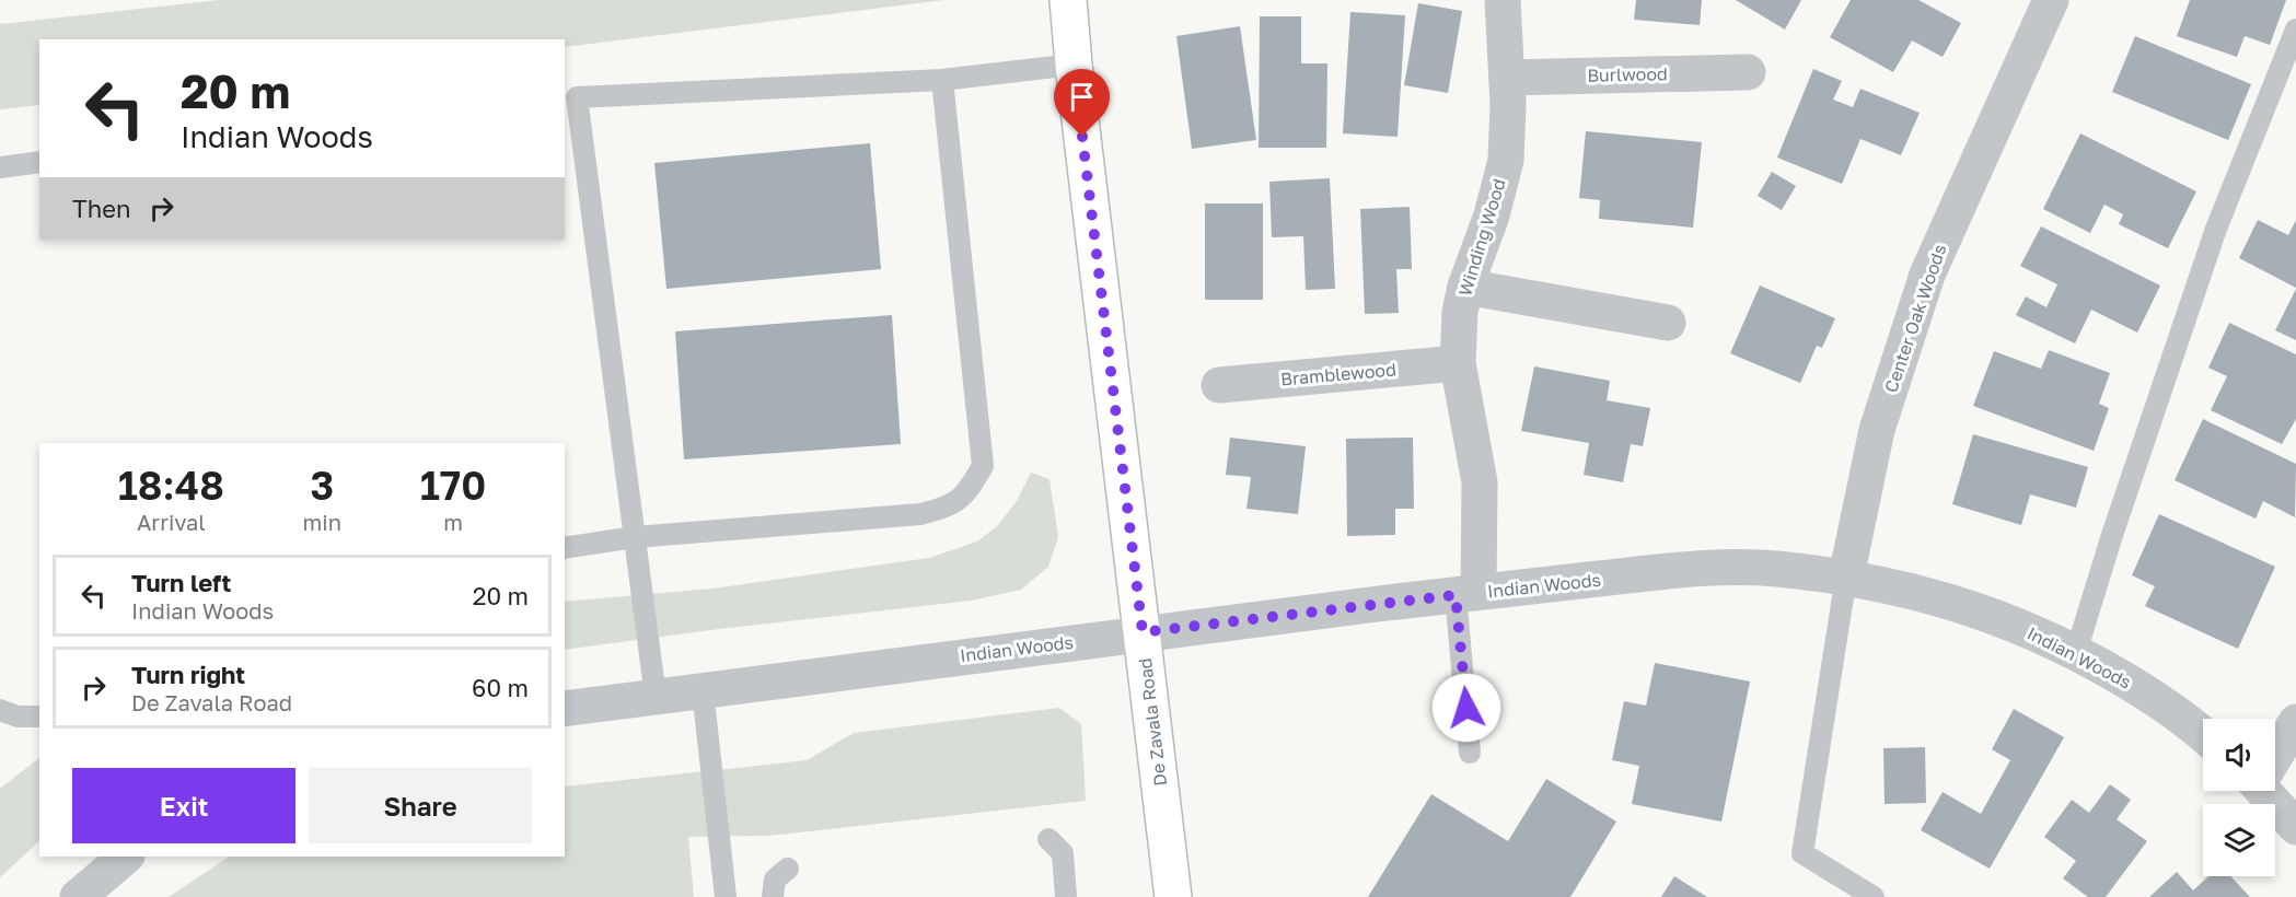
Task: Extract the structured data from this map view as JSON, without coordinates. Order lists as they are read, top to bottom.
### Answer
{
  "streets": {
    "main road": ["De Zavala Road"],
    "street": [
      "Burlwood",
      "Winding Wood",
      "Center Oak Woods",
      "Bramblewood",
      "Indian Woods"
    ]
  },
  "crossings": [
    ["Burlwood", "Winding Wood"],
    ["Winding Wood", "Bramblewood"],
    ["Winding Wood", "Indian Woods"],
    ["Center Oak Woods", "Indian Woods"],
    ["Indian Woods", "De Zavala Road"]
  ],
  "page": {
    "turn": ["20 m", "Indian Woods"],
    "then": "Then",
    "eta": [
      "18:48",
      "Arrival",
      "3",
      "min",
      "170",
      "m"
    ],
    "list": [
      {
        "name": "Turn left",
        "note": "Indian Woods",
        "value": "20 m"
      },
      {
        "name": "Turn right",
        "note": "De Zavala Road",
        "value": "60 m"
      }
    ],
    "buttons": ["Exit", "Share"]
  }
}
